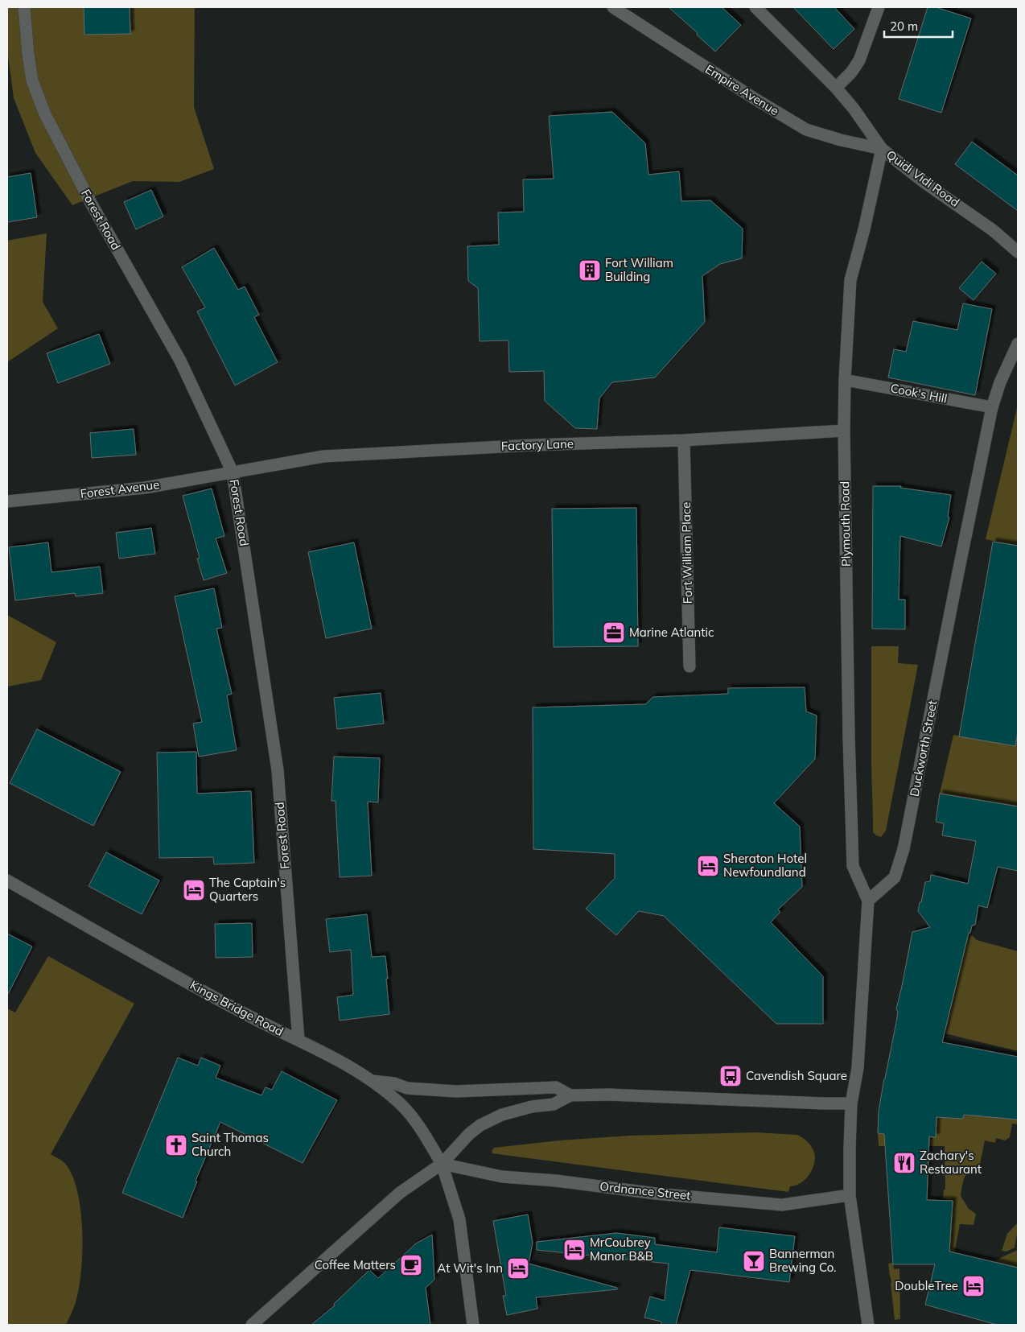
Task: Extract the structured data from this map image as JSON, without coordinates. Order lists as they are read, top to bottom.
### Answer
{
  "streets": {
    "street": [
      "Empire Avenue",
      "Quidi Vidi Road",
      "Forest Road",
      "Cook's Hill",
      "Factory Lane",
      "Forest Avenue",
      "Plymouth Road",
      "Fort William Place",
      "Duckworth Street",
      "Kings Bridge Road",
      "Ordnance Street"
    ]
  },
  "crossings": [
    ["Empire Avenue", "Quidi Vidi Road"],
    ["Empire Avenue", "Plymouth Road"],
    ["Quidi Vidi Road", "Plymouth Road"],
    ["Forest Road", "Factory Lane"],
    ["Forest Road", "Forest Avenue"],
    ["Forest Road", "Kings Bridge Road"],
    ["Cook's Hill", "Plymouth Road"],
    ["Cook's Hill", "Duckworth Street"],
    ["Factory Lane", "Forest Avenue"],
    ["Factory Lane", "Plymouth Road"],
    ["Factory Lane", "Fort William Place"],
    ["Plymouth Road", "Duckworth Street"],
    ["Kings Bridge Road", "Ordnance Street"]
  ],
  "places": {
    "building": ["Fort William Building"],
    "office": ["Marine Atlantic"],
    "hotel": [
      "Sheraton Hotel Newfoundland",
      "The Captain's Quarters",
      "MrCoubrey Manor B&B",
      "At Wit's Inn",
      "DoubleTree"
    ],
    "bus stop": ["Cavendish Square"],
    "church": ["Saint Thomas Church"],
    "restaurant": ["Zachary's Restaurant"],
    "bar": ["Bannerman Brewing Co."],
    "cafe": ["Coffee Matters"]
  },
  "scale_bar": "20 m"
}
